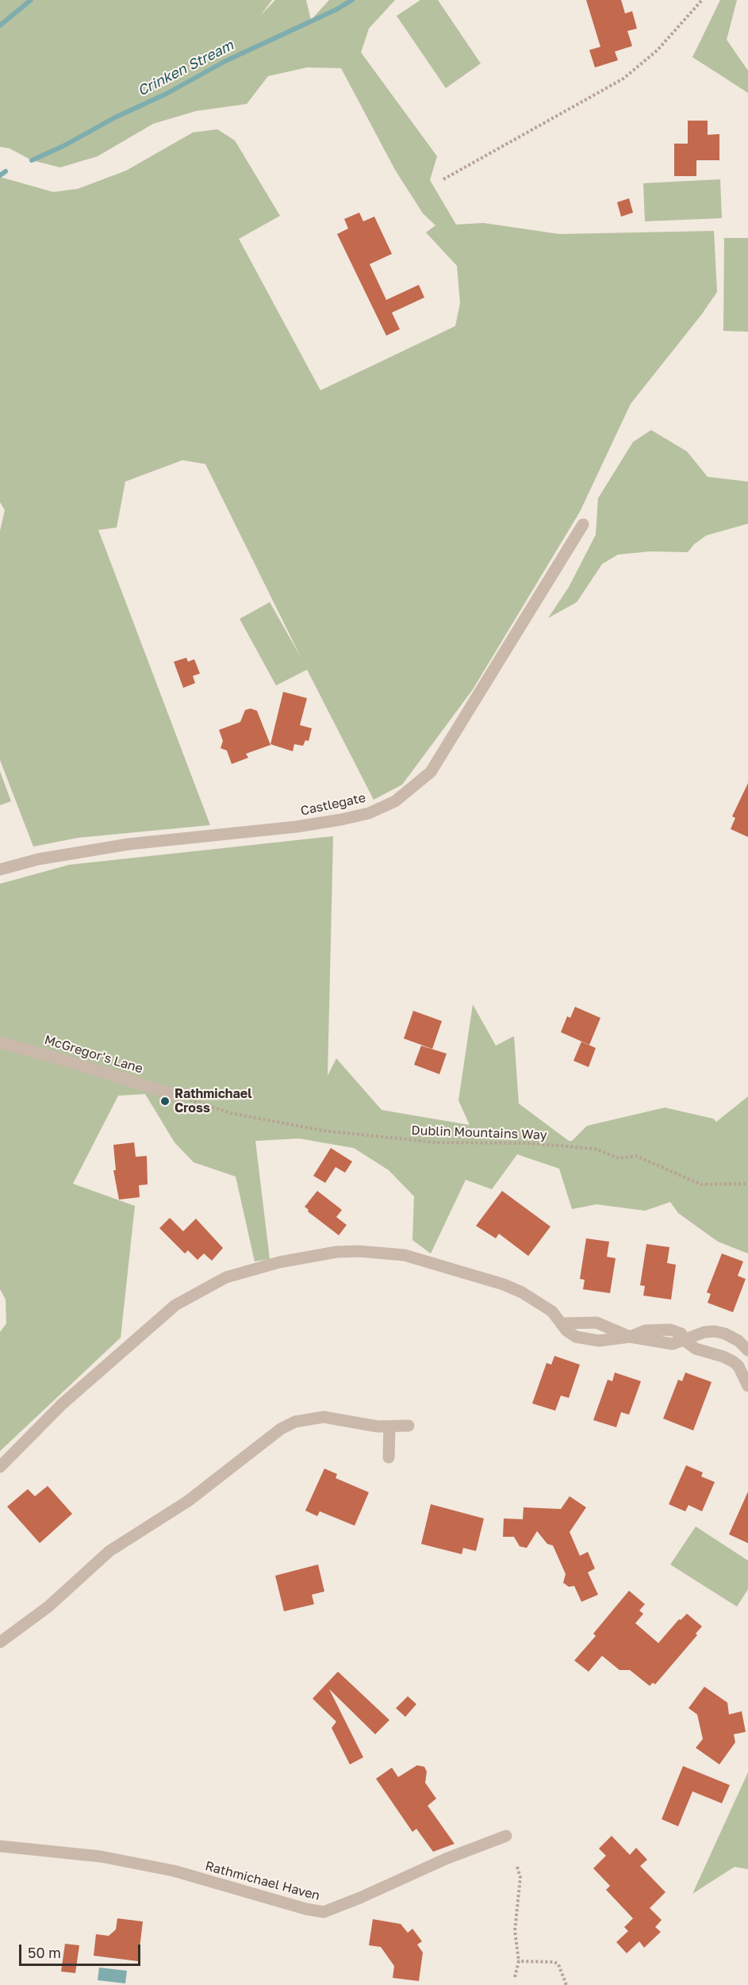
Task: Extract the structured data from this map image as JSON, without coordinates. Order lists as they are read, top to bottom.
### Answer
{
  "streets": {
    "street": ["Castlegate", "McGregor's Lane", "Rathmichael Haven"],
    "path": ["Dublin Mountains Way"]
  },
  "crossings": [
    ["McGregor's Lane", "Dublin Mountains Way"]
  ],
  "water": ["Crinken Stream"],
  "places": ["Rathmichael Cross"],
  "scale_bar": "50 m"
}
